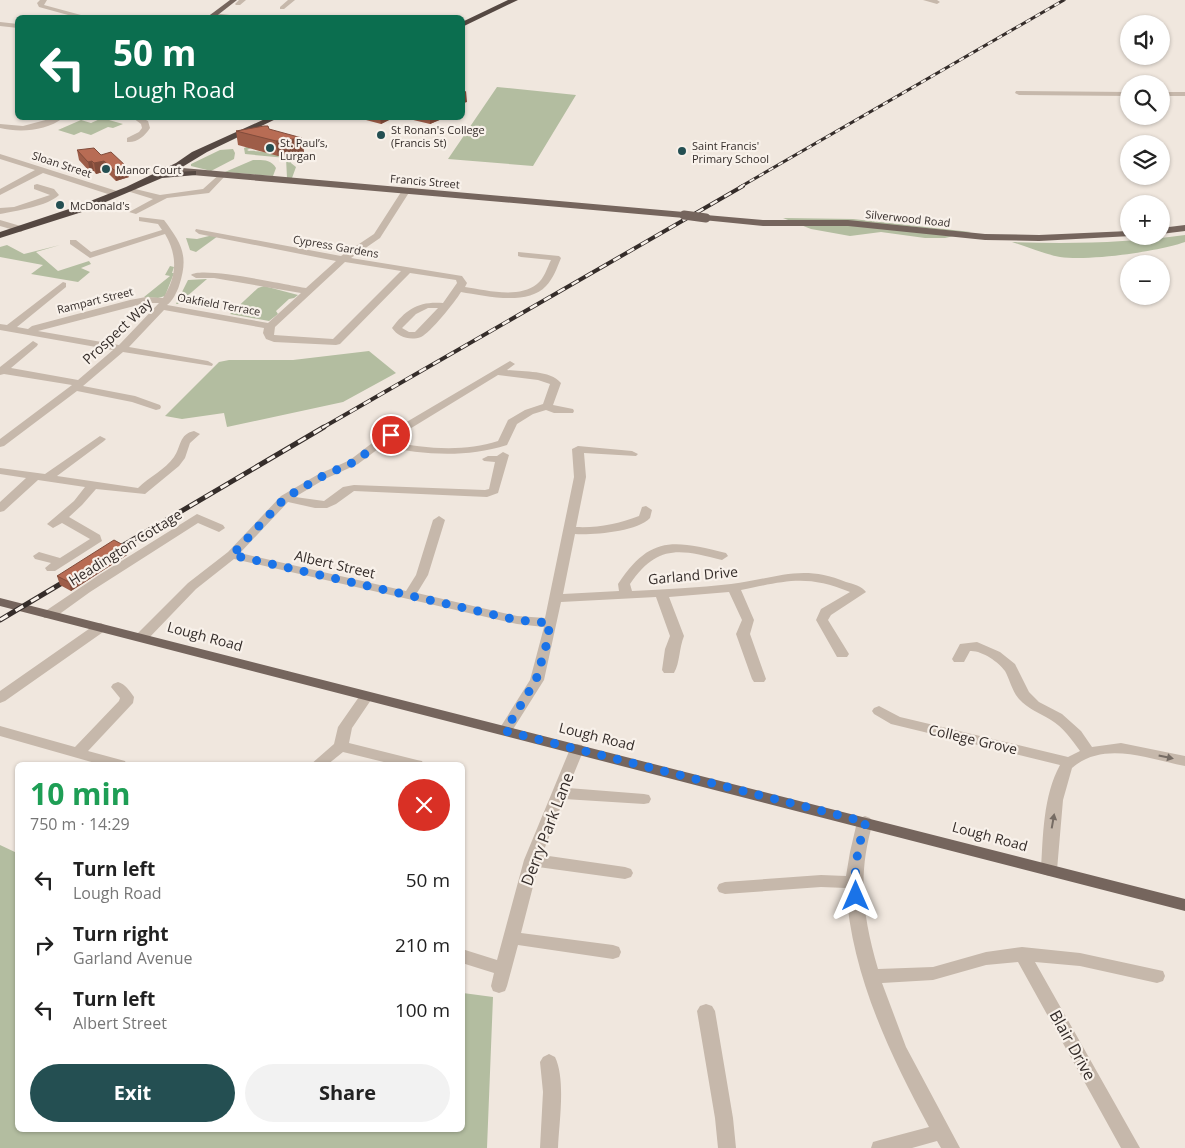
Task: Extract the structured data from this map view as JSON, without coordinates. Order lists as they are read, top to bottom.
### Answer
{
  "streets": {
    "main road": ["Francis Street", "Silverwood Road", "Lough Road"],
    "street": [
      "Sloan Street",
      "Cypress Gardens",
      "Rampart Street",
      "Oakfield Terrace",
      "Prospect Way",
      "Headington Cottage",
      "Albert Street",
      "Garland Drive",
      "College Grove",
      "Derry Park Lane",
      "Blair Drive"
    ]
  },
  "crossings": [
    ["Francis Street", "Silverwood Road"],
    ["Rampart Street", "Oakfield Terrace"],
    ["Rampart Street", "Prospect Way"],
    ["Oakfield Terrace", "Prospect Way"],
    ["Headington Cottage", "Lough Road"],
    ["Lough Road", "Derry Park Lane"]
  ],
  "places": [
    "St Ronan's College (Francis St)",
    "St. Paul’s, Lurgan",
    "Saint Francis' Primary School",
    "Manor Court",
    "McDonald's"
  ],
  "page": {
    "map_buttons": ["+", "−"],
    "turn": ["50 m", "Lough Road"],
    "heading": ["10 min", "750 m · 14:29"],
    "list": [
      {
        "name": "Turn left",
        "note": "Lough Road",
        "value": "50 m"
      },
      {
        "name": "Turn right",
        "note": "Garland Avenue",
        "value": "210 m"
      },
      {
        "name": "Turn left",
        "note": "Albert Street",
        "value": "100 m"
      }
    ],
    "buttons": ["Exit", "Share"]
  }
}
